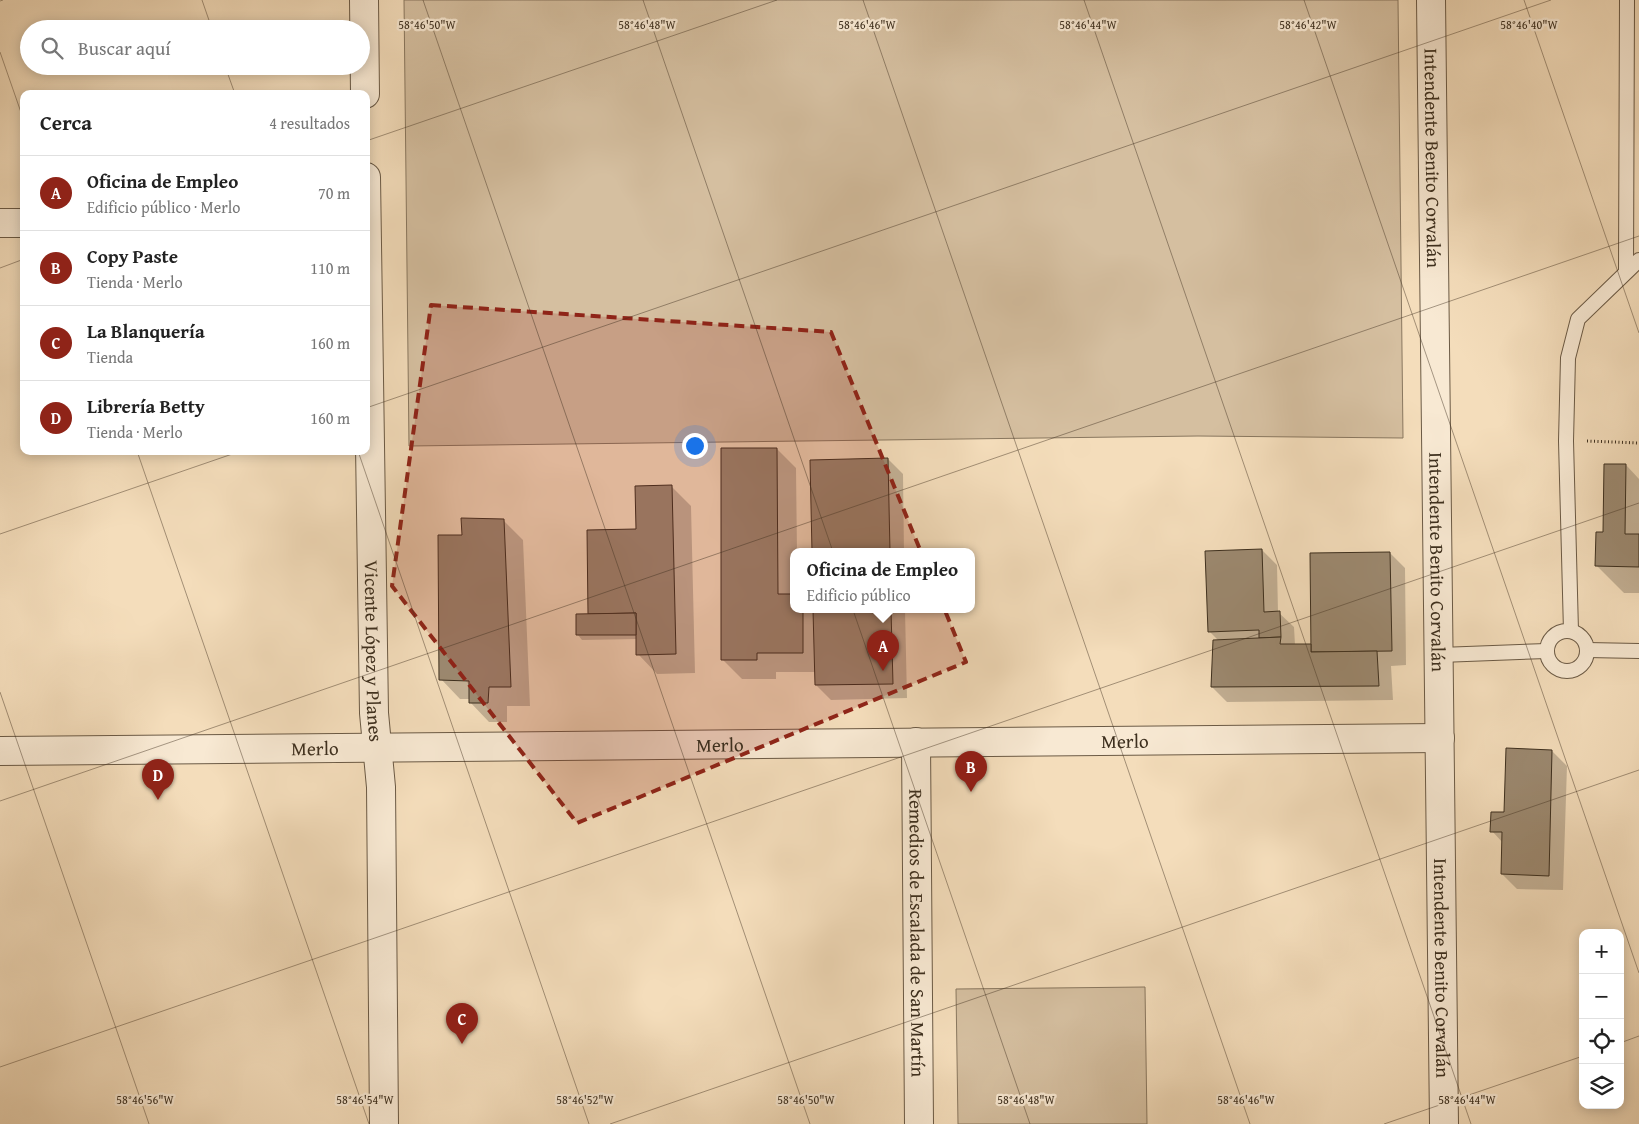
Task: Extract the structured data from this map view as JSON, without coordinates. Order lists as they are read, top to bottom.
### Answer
{
  "streets": {
    "street": [
      "Intendente Benito Corvalán",
      "Vicente López y Planes",
      "Merlo",
      "Remedios de Escalada de San Martín"
    ]
  },
  "crossings": [
    ["Intendente Benito Corvalán", "Merlo"],
    ["Vicente López y Planes", "Merlo"],
    ["Merlo", "Remedios de Escalada de San Martín"]
  ],
  "page": {
    "search": "Buscar aquí",
    "heading": ["Cerca", "4 resultados"],
    "list": [
      {
        "mark": "A",
        "name": "Oficina de Empleo",
        "note": "Edificio público · Merlo",
        "value": "70 m"
      },
      {
        "mark": "B",
        "name": "Copy Paste",
        "note": "Tienda · Merlo",
        "value": "110 m"
      },
      {
        "mark": "C",
        "name": "La Blanquería",
        "note": "Tienda",
        "value": "160 m"
      },
      {
        "mark": "D",
        "name": "Librería Betty",
        "note": "Tienda · Merlo",
        "value": "160 m"
      }
    ],
    "popup": ["Oficina de Empleo", "Edificio público"],
    "pins": [
      "A",
      "B",
      "D",
      "C"
    ],
    "map_buttons": ["+", "−"]
  },
  "coordinates": [
    "58°46'50\"W",
    "58°46'46\"W",
    "58°46'44\"W",
    "58°46'42\"W",
    "58°46'48\"W",
    "58°46'40\"W",
    "58°46'56\"W",
    "58°46'54\"W",
    "58°46'52\"W"
  ]
}
